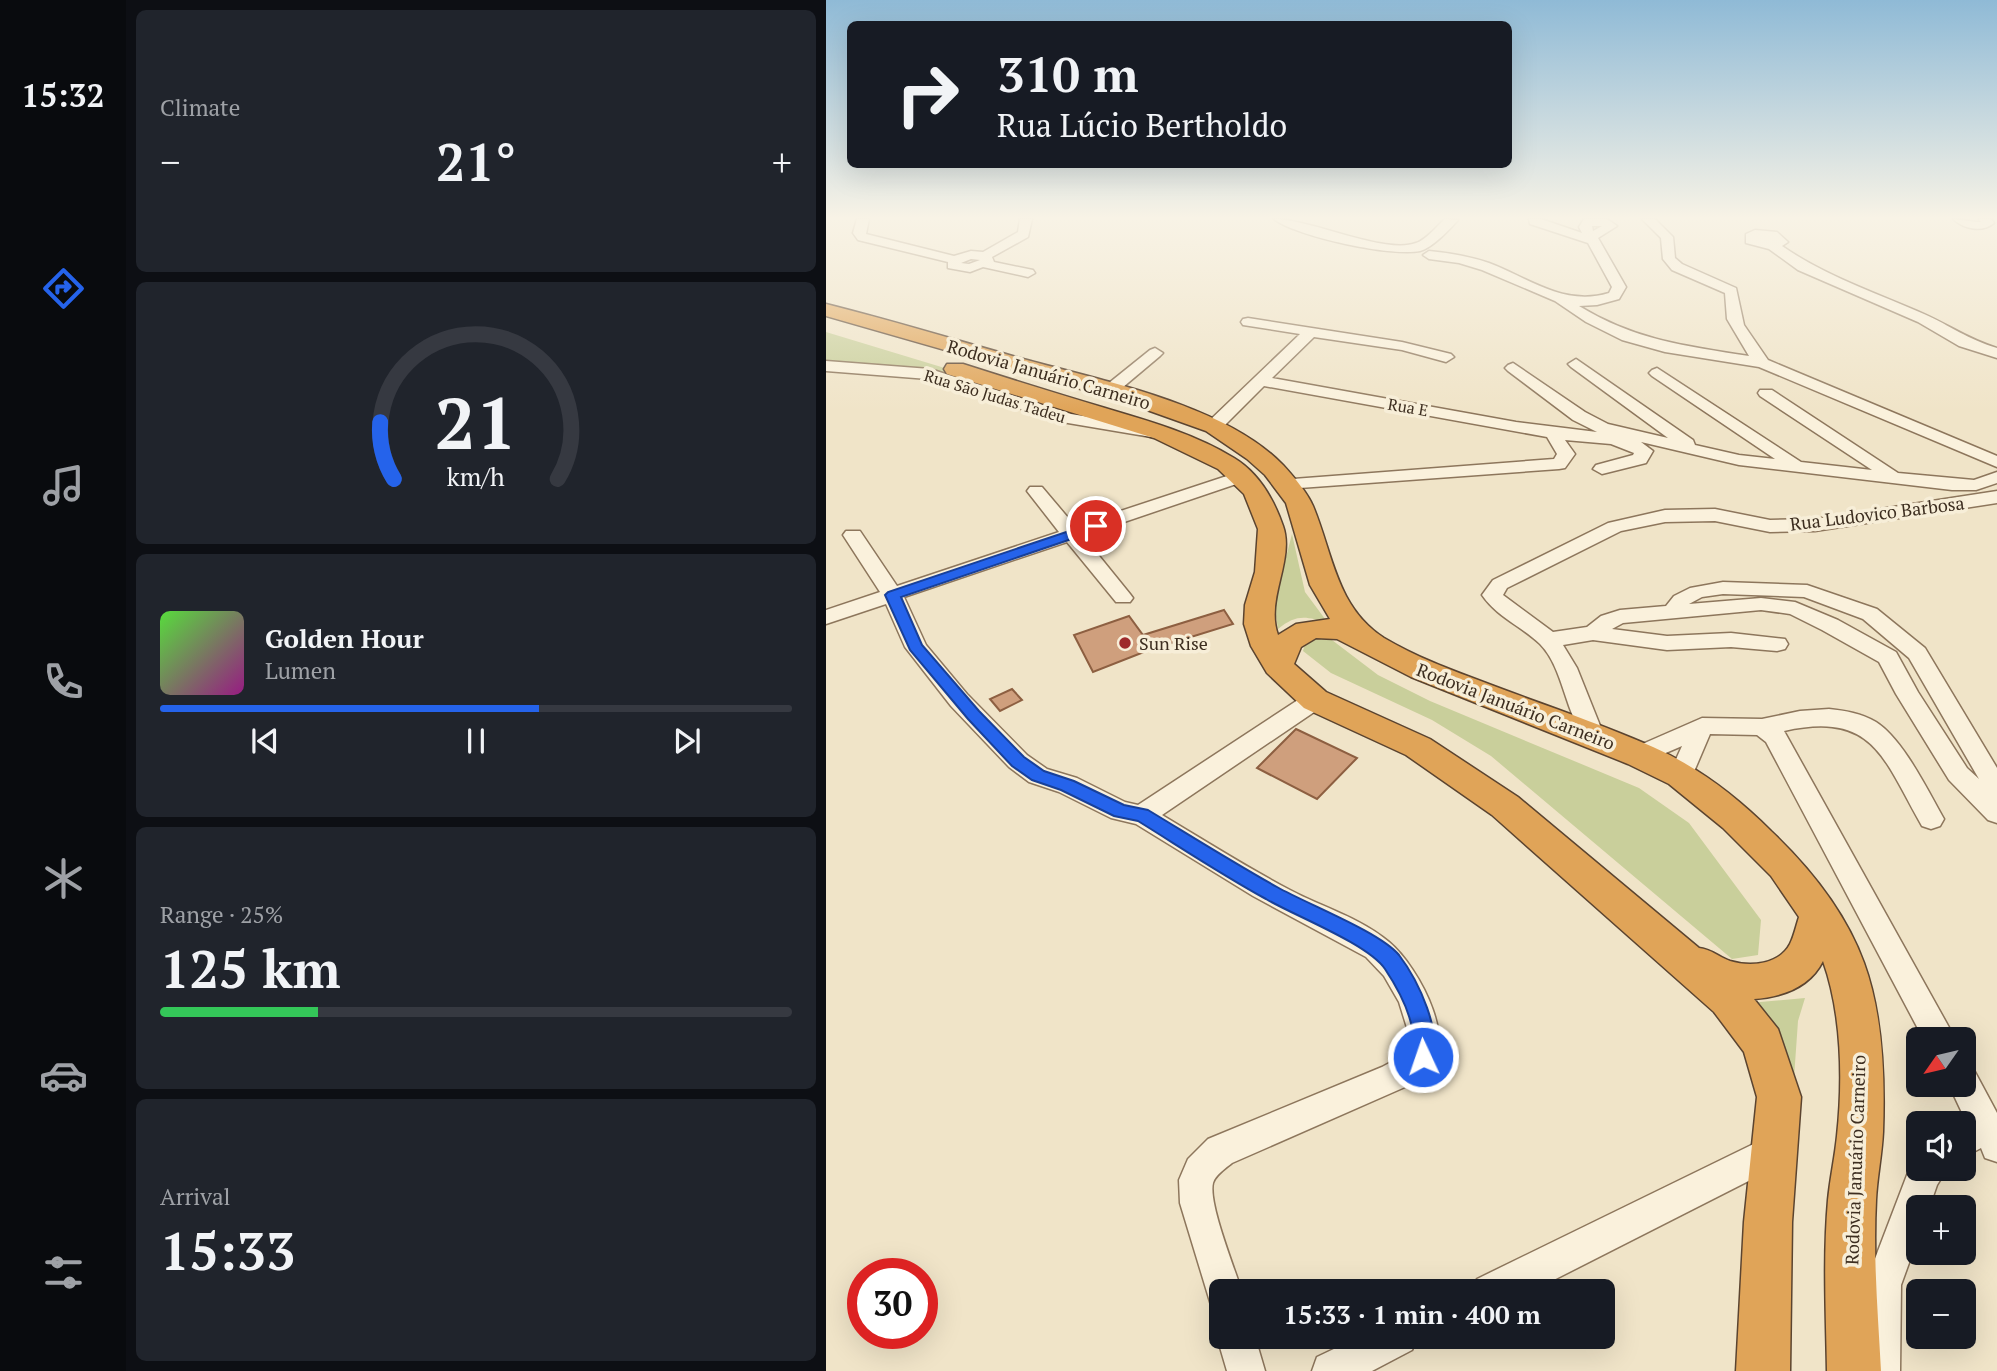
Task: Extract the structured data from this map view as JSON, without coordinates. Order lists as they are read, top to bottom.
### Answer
{
  "streets": {
    "highway": ["Rodovia Januário Carneiro"],
    "street": ["Rua São Judas Tadeu", "Rua E", "Rua Ludovico Barbosa"]
  },
  "crossings": [
    ["Rodovia Januário Carneiro", "Rua São Judas Tadeu"],
    ["Rodovia Januário Carneiro", "Rua Ludovico Barbosa"]
  ],
  "places": ["Sun Rise"],
  "north": "bottom left",
  "page": {
    "tabs": "15:32",
    "tile": [
      "Climate",
      ["Range · 25%", "125 km"],
      ["Arrival", "15:33"]
    ],
    "turn": ["310 m", "Rua Lúcio Bertholdo"],
    "heat": ["−", "21°", "+"],
    "song": ["Golden Hour", "Lumen"],
    "map_buttons": ["+", "−"],
    "limit": "30",
    "trip": "15:33 · 1 min · 400 m",
    "gauge": ["21", "km/h"]
  }
}
